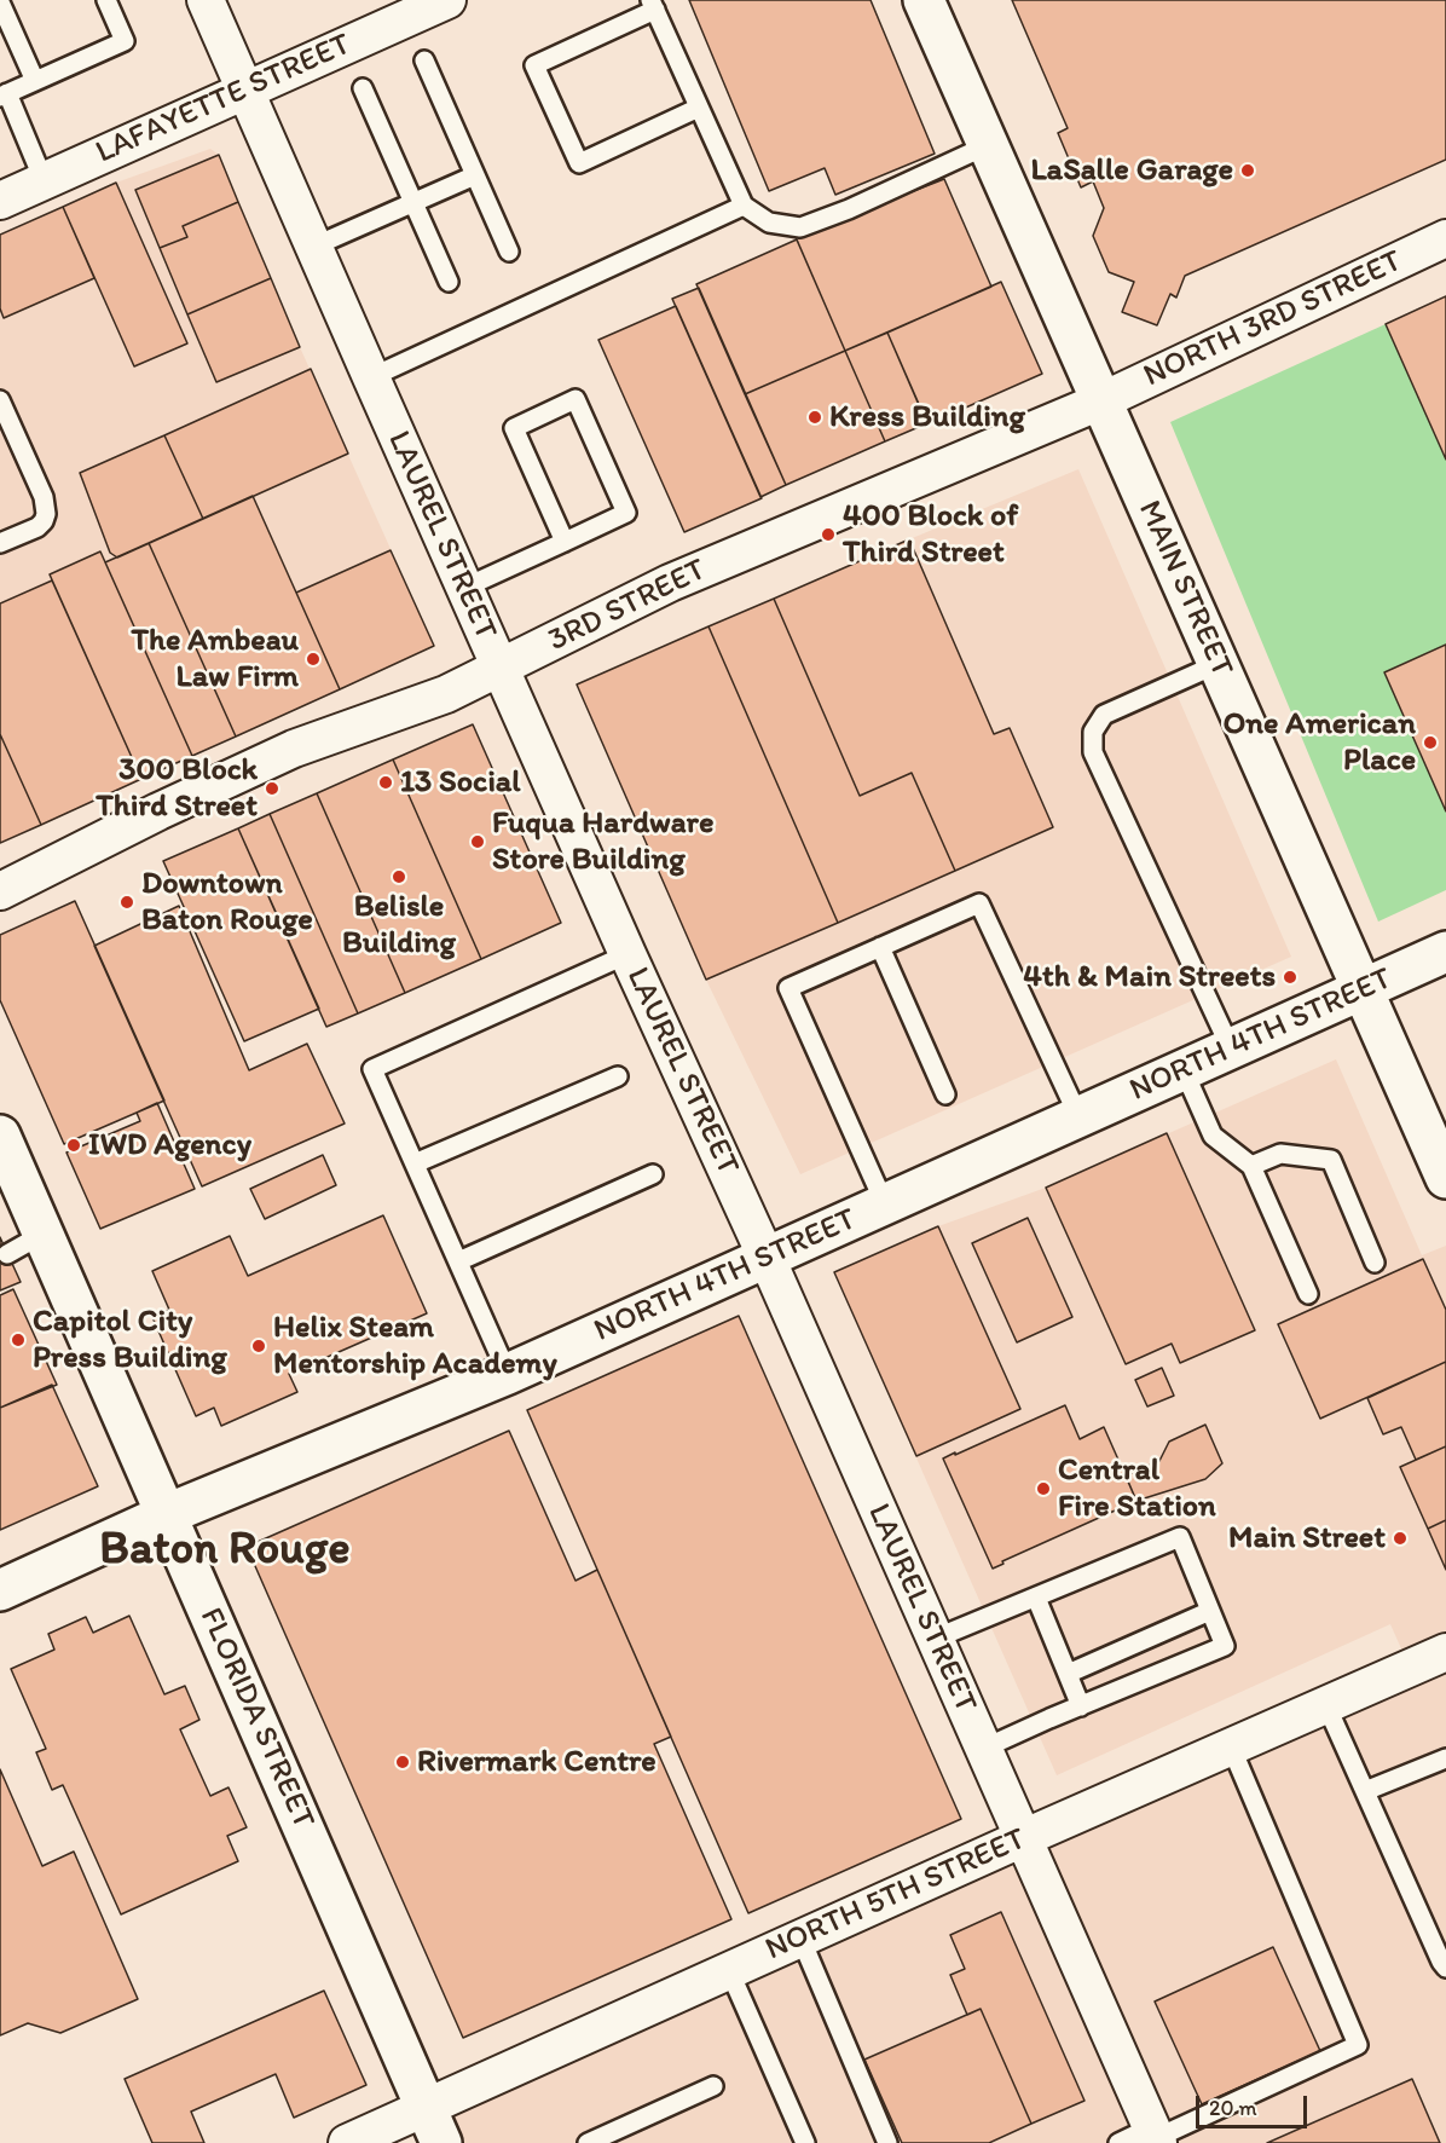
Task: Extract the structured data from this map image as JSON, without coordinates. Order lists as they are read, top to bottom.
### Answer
{
  "streets": {
    "street": [
      "LAFAYETTE STREET",
      "NORTH 3RD STREET",
      "LAUREL STREET",
      "MAIN STREET",
      "3RD STREET",
      "NORTH 4TH STREET",
      "FLORIDA STREET",
      "NORTH 5TH STREET"
    ]
  },
  "crossings": [
    ["LAFAYETTE STREET", "LAUREL STREET"],
    ["NORTH 3RD STREET", "MAIN STREET"],
    ["NORTH 3RD STREET", "3RD STREET"],
    ["LAUREL STREET", "3RD STREET"],
    ["LAUREL STREET", "NORTH 4TH STREET"],
    ["LAUREL STREET", "NORTH 5TH STREET"],
    ["MAIN STREET", "3RD STREET"],
    ["MAIN STREET", "NORTH 4TH STREET"],
    ["NORTH 4TH STREET", "FLORIDA STREET"],
    ["FLORIDA STREET", "NORTH 5TH STREET"]
  ],
  "districts": ["Baton Rouge"],
  "places": [
    "LaSalle Garage",
    "Kress Building",
    "400 Block of Third Street",
    "The Ambeau Law Firm",
    "One American Place",
    "13 Social",
    "300 Block Third Street",
    "Fuqua Hardware Store Building",
    "Belisle Building",
    "Downtown Baton Rouge",
    "4th & Main Streets",
    "IWD Agency",
    "Capitol City Press Building",
    "Helix Steam Mentorship Academy",
    "Central Fire Station",
    "Main Street",
    "Rivermark Centre"
  ],
  "scale_bar": "20 m"
}
